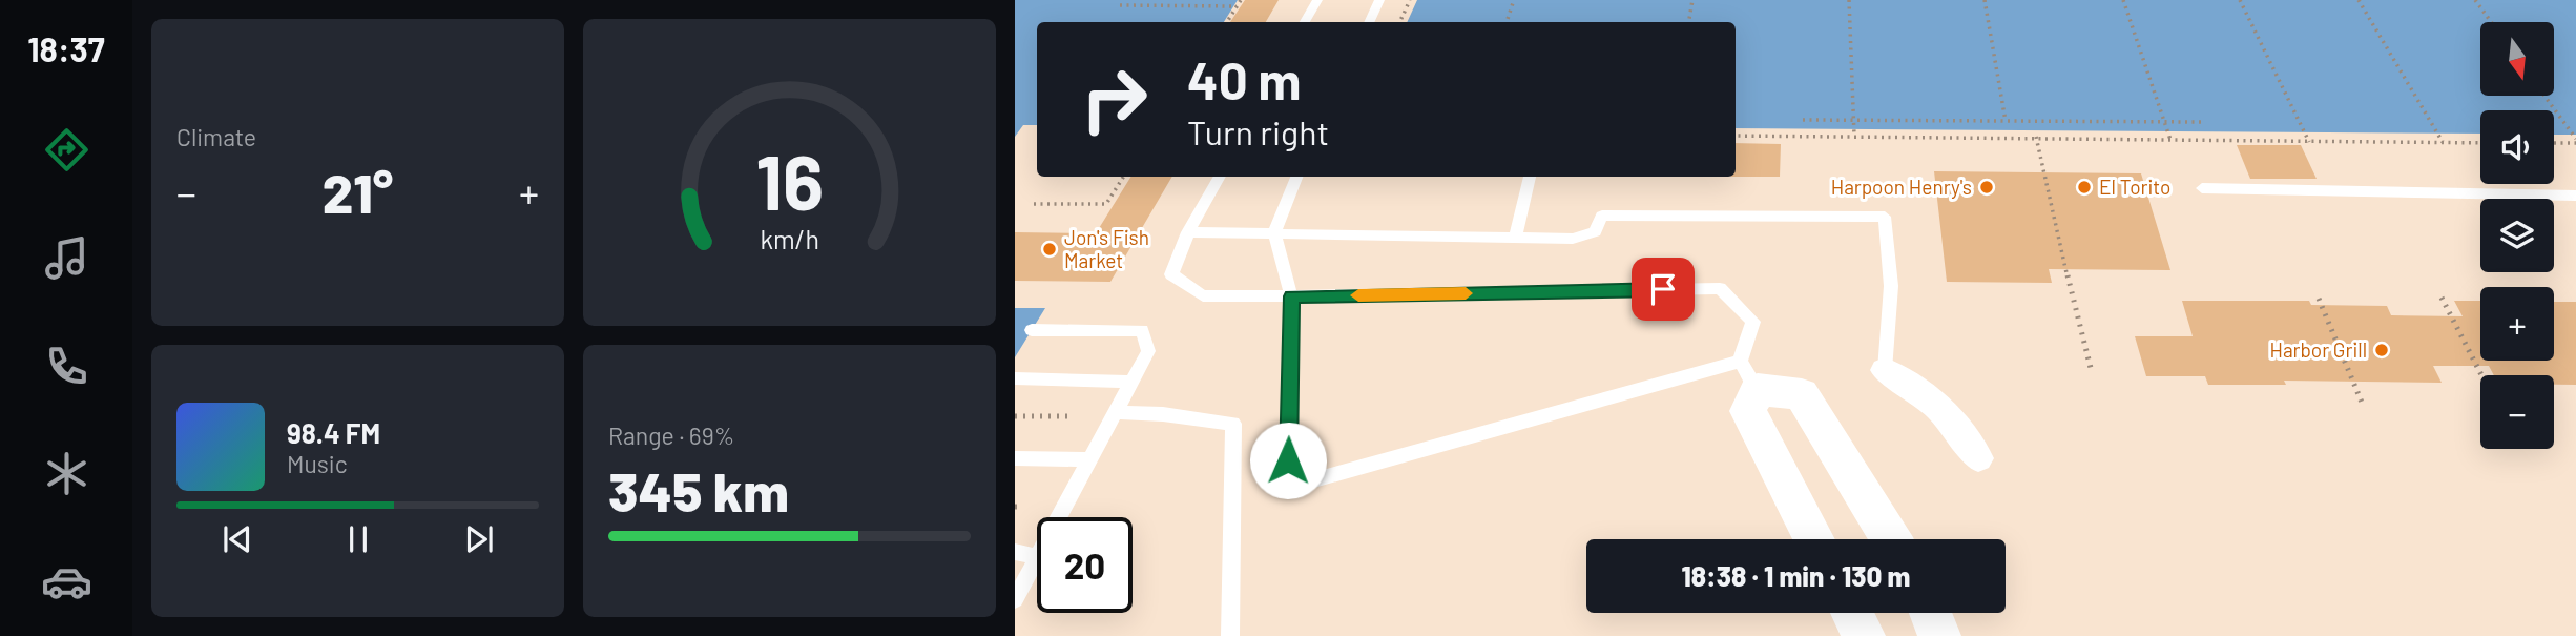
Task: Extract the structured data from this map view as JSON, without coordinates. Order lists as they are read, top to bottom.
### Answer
{
  "places": [
    "Harpoon Henry's",
    "El Torito",
    "Jon's Fish Market",
    "Harbor Grill"
  ],
  "north": "bottom",
  "page": {
    "tabs": "18:37",
    "tile": [
      "Climate",
      ["Range · 69%", "345 km"]
    ],
    "map_buttons": ["+", "−"],
    "turn": ["40 m", "Turn right"],
    "heat": ["−", "21°", "+"],
    "song": ["98.4 FM", "Music"],
    "limit": "20",
    "trip": "18:38 · 1 min · 130 m",
    "gauge": ["16", "km/h"]
  }
}
